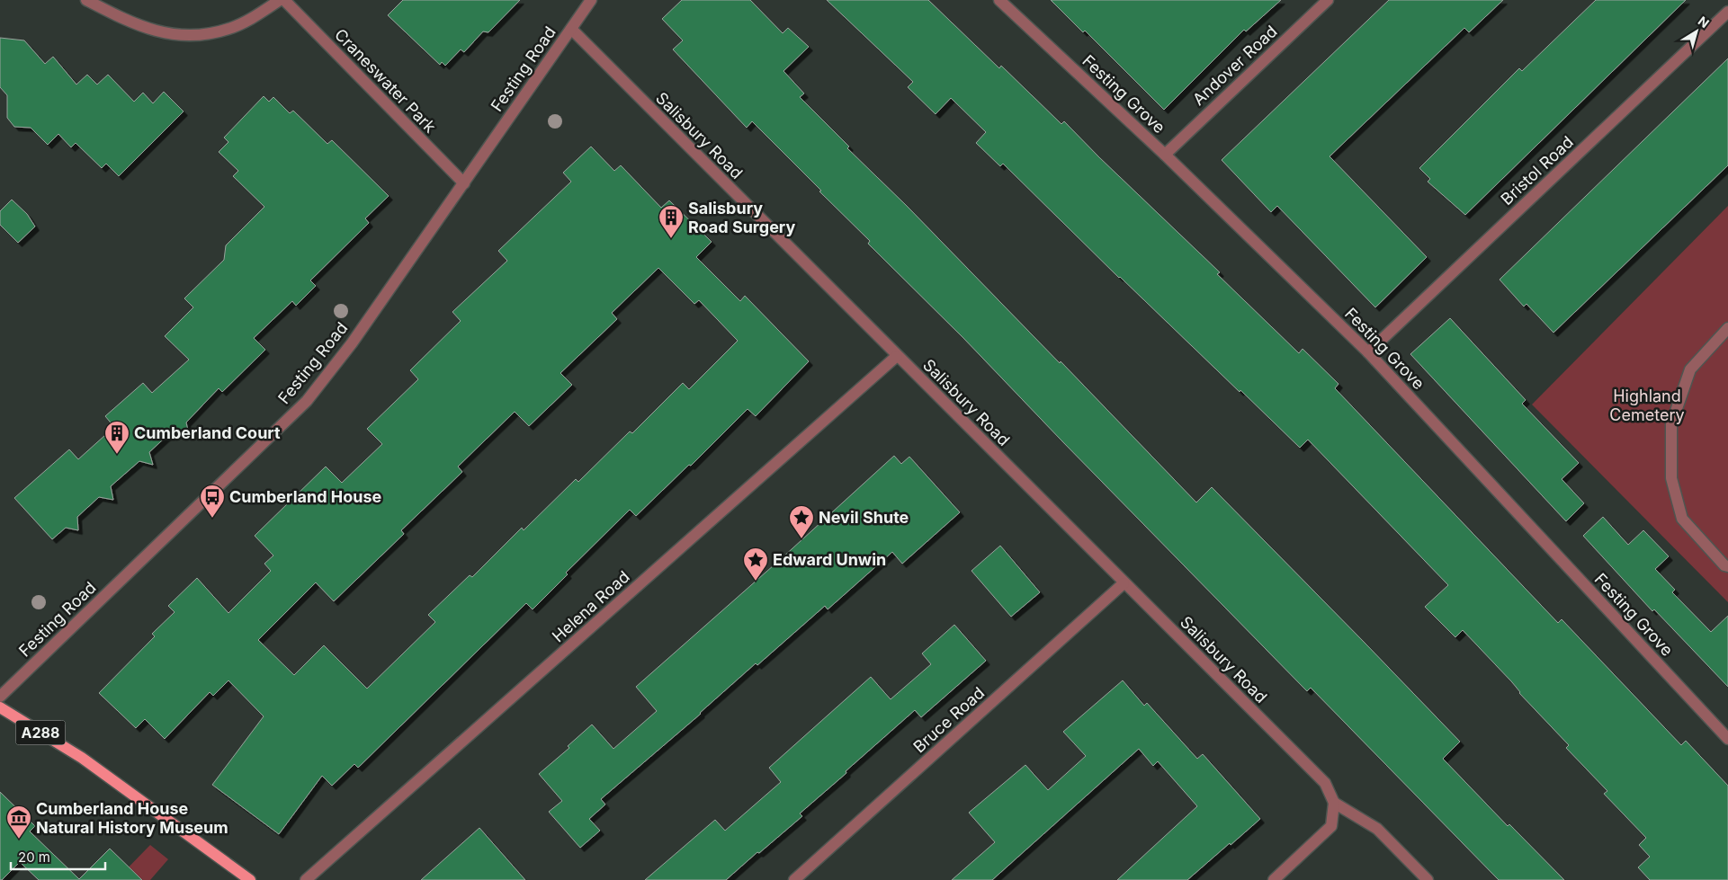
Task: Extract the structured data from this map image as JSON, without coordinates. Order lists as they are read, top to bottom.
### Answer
{
  "streets": {
    "main road": ["A288"],
    "street": [
      "Andover Road",
      "Festing Road",
      "Craneswater Park",
      "Festing Grove",
      "Salisbury Road",
      "Bristol Road",
      "Helena Road",
      "Bruce Road"
    ]
  },
  "crossings": [
    ["Andover Road", "Festing Grove"],
    ["Festing Road", "Craneswater Park"],
    ["Festing Road", "Salisbury Road"],
    ["Festing Grove", "Bristol Road"],
    ["Salisbury Road", "Helena Road"],
    ["Salisbury Road", "Bruce Road"]
  ],
  "parks": ["Highland Cemetery"],
  "places": {
    "building": ["Salisbury Road Surgery", "Cumberland Court"],
    "bus stop": ["Cumberland House"],
    "place": ["Nevil Shute", "Edward Unwin"],
    "museum": ["Cumberland House Natural History Museum"]
  },
  "scale_bar": "20 m",
  "north": "top right"
}
